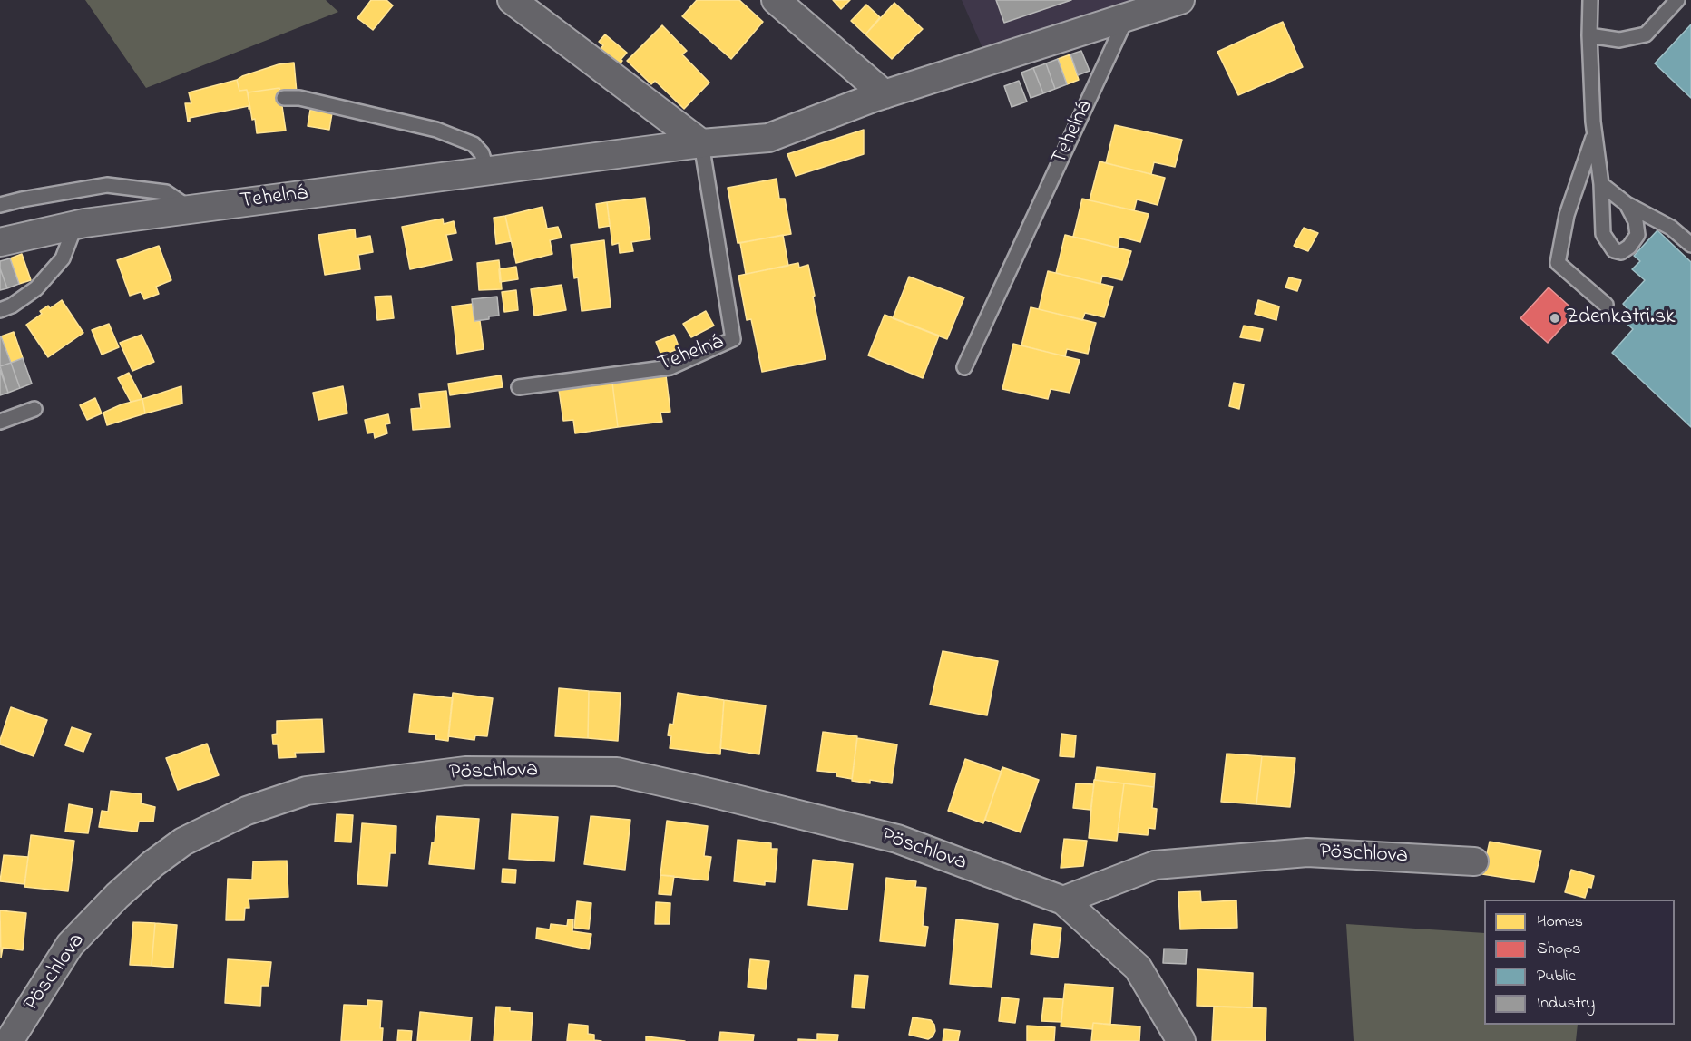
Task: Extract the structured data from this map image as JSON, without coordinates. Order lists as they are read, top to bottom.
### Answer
{
  "streets": {
    "street": ["Tehelná", "Pöschlova"]
  },
  "places": ["Zdenkatri.sk"],
  "legend": [
    "Homes",
    "Shops",
    "Public",
    "Industry"
  ]
}
